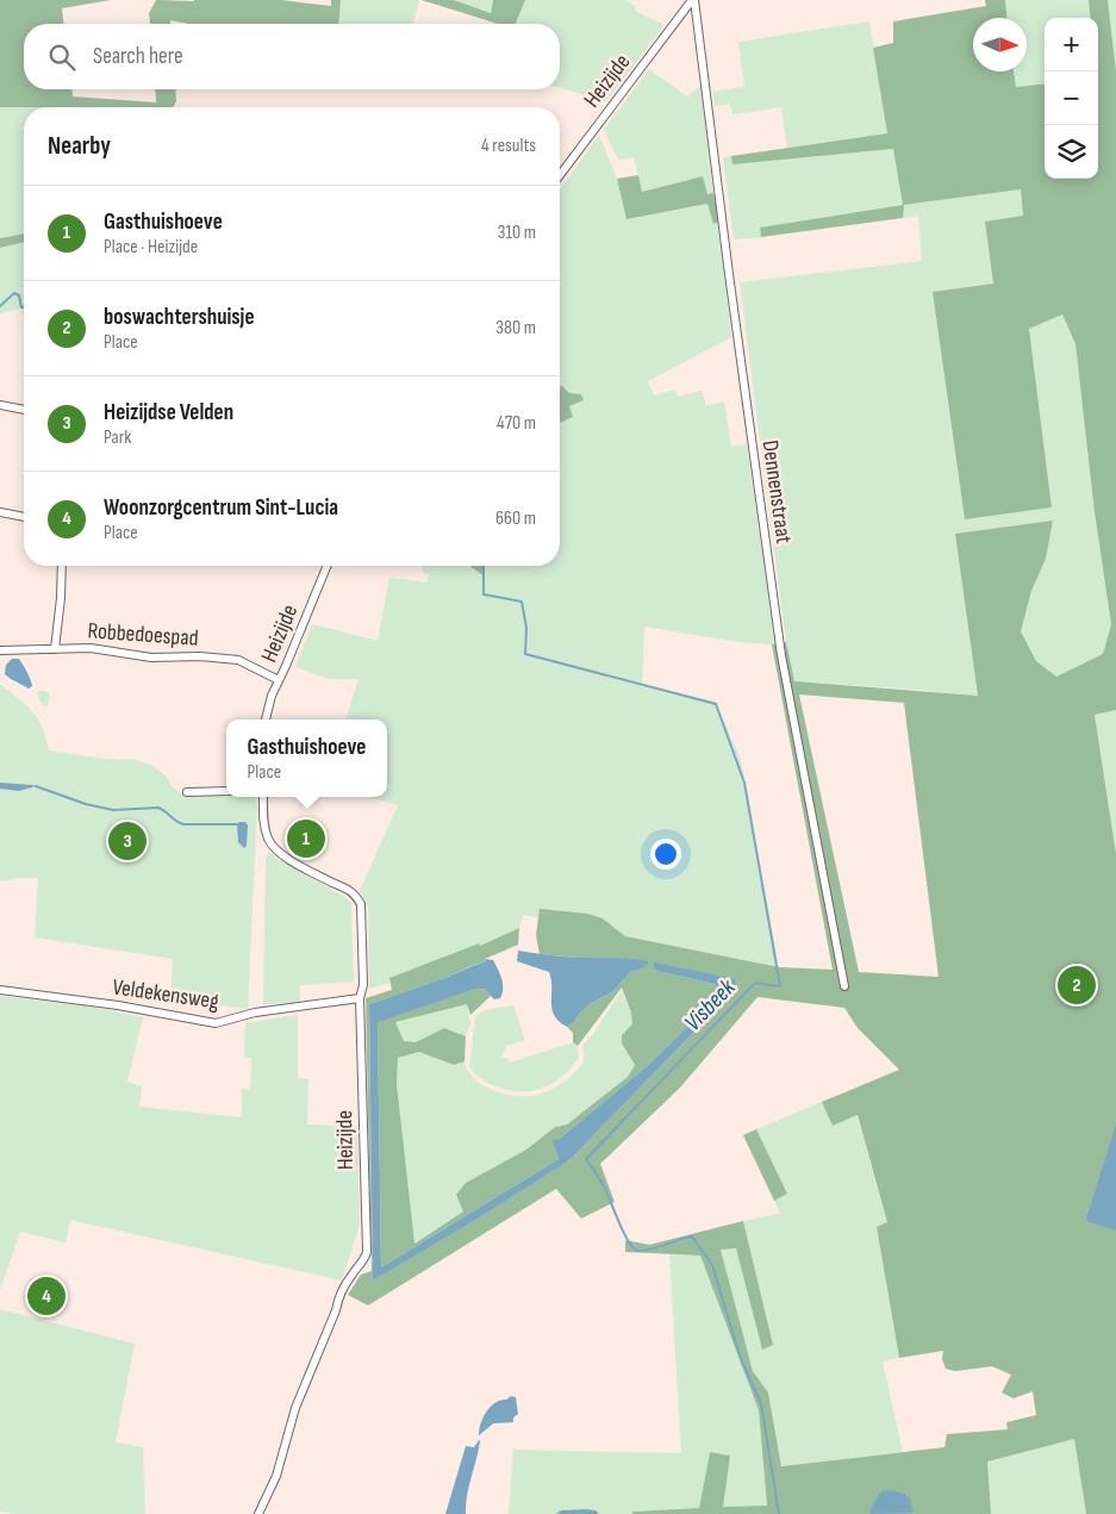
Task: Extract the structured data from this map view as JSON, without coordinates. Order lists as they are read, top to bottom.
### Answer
{
  "streets": {
    "street": [
      "Heizijde",
      "Dennenstraat",
      "Robbedoespad",
      "Veldekensweg"
    ]
  },
  "crossings": [
    ["Heizijde", "Dennenstraat"],
    ["Heizijde", "Robbedoespad"],
    ["Heizijde", "Veldekensweg"]
  ],
  "water": ["Visbeek"],
  "north": "right",
  "page": {
    "map_buttons": ["+", "−"],
    "search": "Search here",
    "heading": ["Nearby", "4 results"],
    "list": [
      {
        "mark": "1",
        "name": "Gasthuishoeve",
        "note": "Place · Heizijde",
        "value": "310 m"
      },
      {
        "mark": "2",
        "name": "boswachtershuisje",
        "note": "Place",
        "value": "380 m"
      },
      {
        "mark": "3",
        "name": "Heizijdse Velden",
        "note": "Park",
        "value": "470 m"
      },
      {
        "mark": "4",
        "name": "Woonzorgcentrum Sint-Lucia",
        "note": "Place",
        "value": "660 m"
      }
    ],
    "popup": ["Gasthuishoeve", "Place"],
    "pins": [
      "1",
      "3",
      "2",
      "4"
    ]
  }
}
